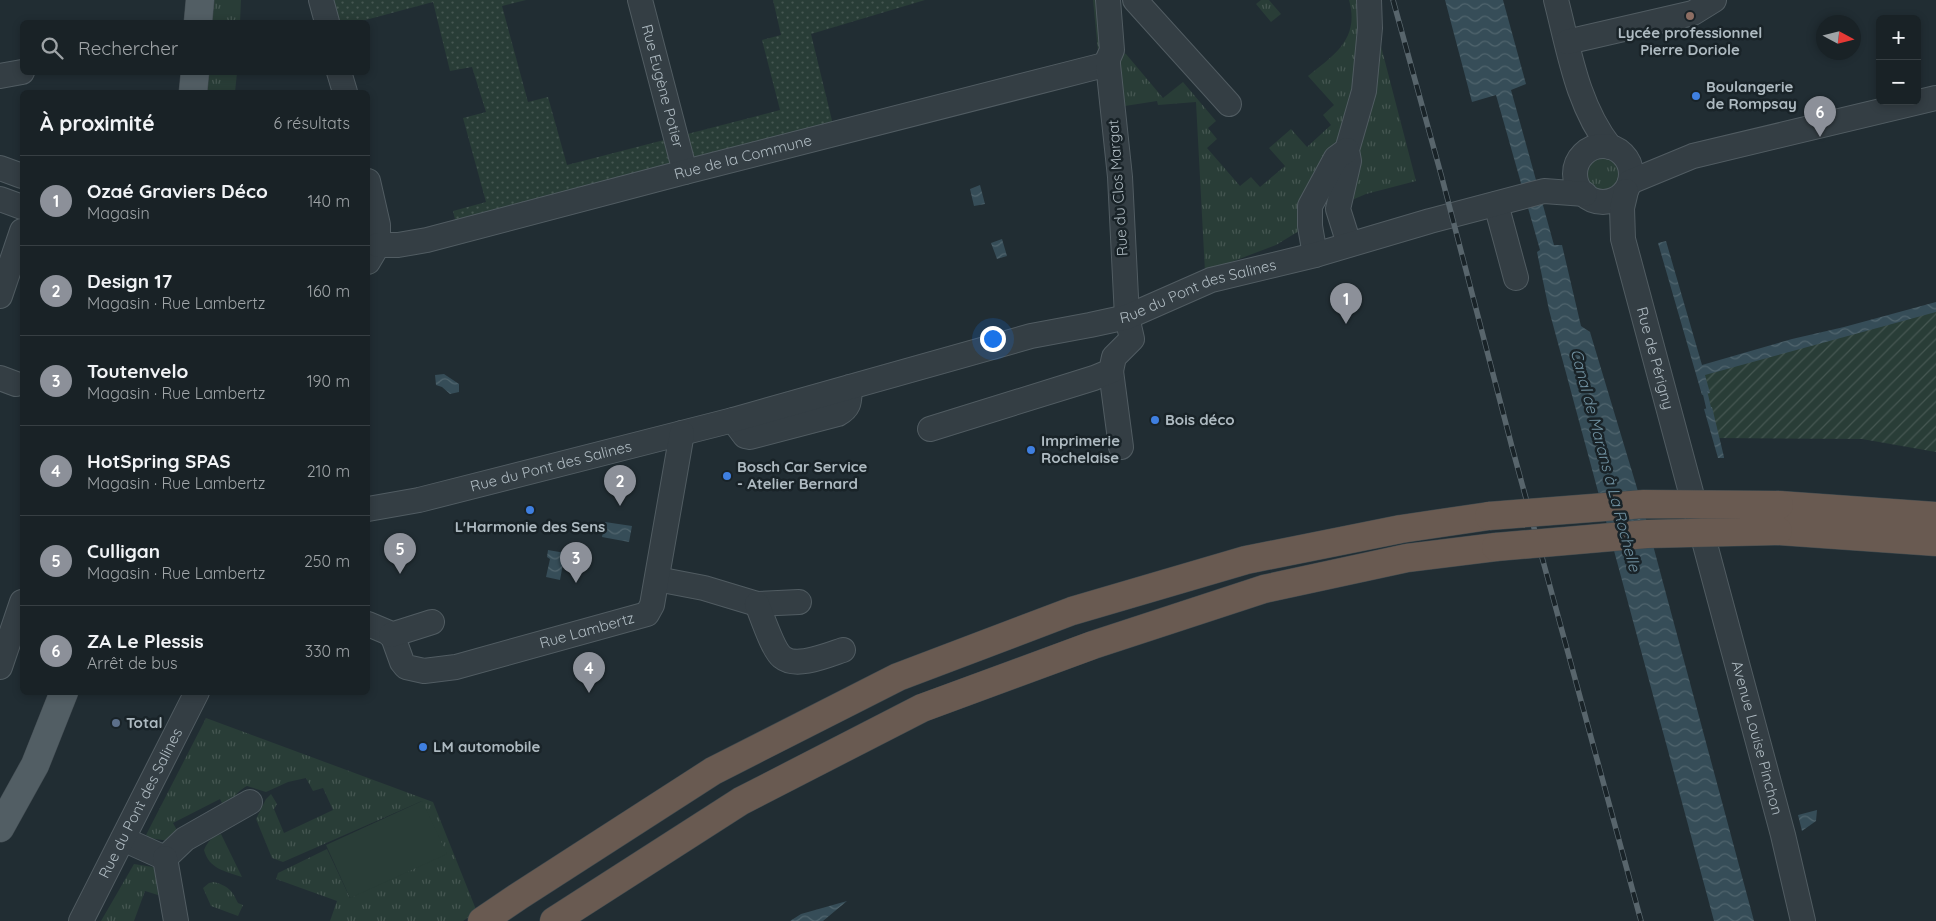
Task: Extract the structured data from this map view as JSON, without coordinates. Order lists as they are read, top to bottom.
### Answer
{
  "streets": {
    "street": [
      "Rue Eugène Potier",
      "Rue de la Commune",
      "Rue du Clos Margat",
      "Rue du Pont des Salines",
      "Rue de Périgny",
      "Rue Lambertz",
      "Avenue Louise Pinchon"
    ]
  },
  "crossings": [
    ["Rue Eugène Potier", "Rue de la Commune"],
    ["Rue de la Commune", "Rue du Clos Margat"],
    ["Rue du Clos Margat", "Rue du Pont des Salines"],
    ["Rue du Pont des Salines", "Rue de Périgny"],
    ["Rue du Pont des Salines", "Rue Lambertz"],
    ["Rue de Périgny", "Avenue Louise Pinchon"]
  ],
  "water": ["Canal de Marans à La Rochelle"],
  "places": [
    "Lycée professionnel Pierre Doriole",
    "Boulangerie de Rompsay",
    "Bois déco",
    "Imprimerie Rochelaise",
    "Bosch Car Service - Atelier Bernard",
    "L'Harmonie des Sens",
    "Total",
    "LM automobile"
  ],
  "north": "right",
  "page": {
    "map_buttons": ["+", "−"],
    "search": "Rechercher",
    "heading": ["À proximité", "6 résultats"],
    "pins": [
      "6",
      "1",
      "2",
      "5",
      "3",
      "4"
    ],
    "list": [
      {
        "mark": "1",
        "name": "Ozaé Graviers Déco",
        "note": "Magasin",
        "value": "140 m"
      },
      {
        "mark": "2",
        "name": "Design 17",
        "note": "Magasin · Rue Lambertz",
        "value": "160 m"
      },
      {
        "mark": "3",
        "name": "Toutenvelo",
        "note": "Magasin · Rue Lambertz",
        "value": "190 m"
      },
      {
        "mark": "4",
        "name": "HotSpring SPAS",
        "note": "Magasin · Rue Lambertz",
        "value": "210 m"
      },
      {
        "mark": "5",
        "name": "Culligan",
        "note": "Magasin · Rue Lambertz",
        "value": "250 m"
      },
      {
        "mark": "6",
        "name": "ZA Le Plessis",
        "note": "Arrêt de bus",
        "value": "330 m"
      }
    ]
  }
}
